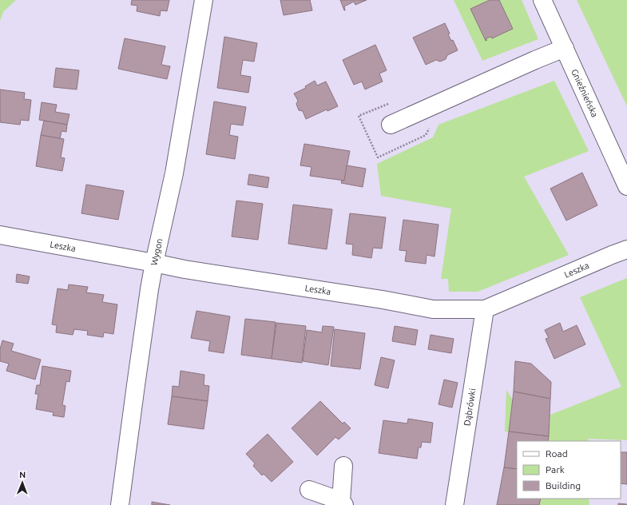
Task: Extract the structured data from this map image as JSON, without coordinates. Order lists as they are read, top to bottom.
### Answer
{
  "streets": {
    "street": [
      "Gnieźnieńska",
      "Leszka",
      "Wygon",
      "Dąbrówki"
    ]
  },
  "crossings": [
    ["Leszka", "Wygon"],
    ["Leszka", "Dąbrówki"]
  ],
  "legend": ["Road", "Park", "Building"],
  "north": "top"
}
